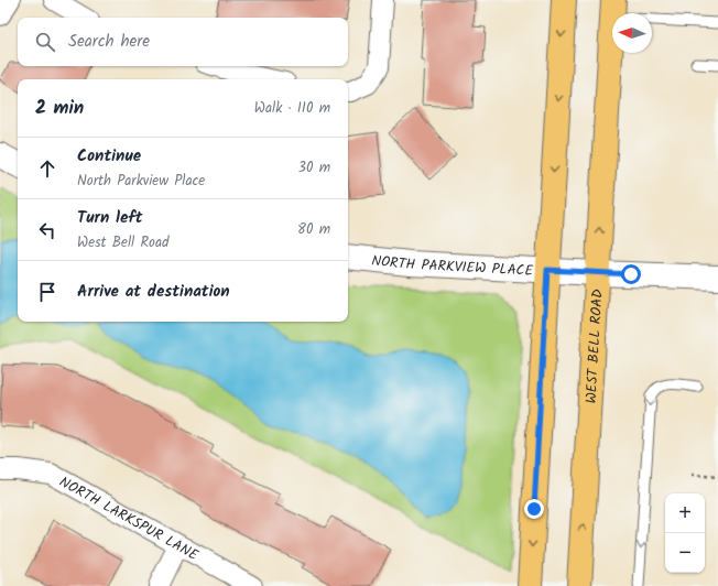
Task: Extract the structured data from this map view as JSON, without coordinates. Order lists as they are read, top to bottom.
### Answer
{
  "streets": {
    "main road": ["WEST BELL ROAD"],
    "street": ["NORTH PARKVIEW PLACE", "NORTH LARKSPUR LANE"]
  },
  "crossings": [
    ["NORTH PARKVIEW PLACE", "WEST BELL ROAD"]
  ],
  "north": "left",
  "page": {
    "search": "Search here",
    "heading": ["2 min", "Walk · 110 m"],
    "list": [
      ["Continue", "North Parkview Place", "30 m"],
      ["Turn left", "West Bell Road", "80 m"],
      "Arrive at destination"
    ],
    "map_buttons": ["+", "−"]
  }
}
